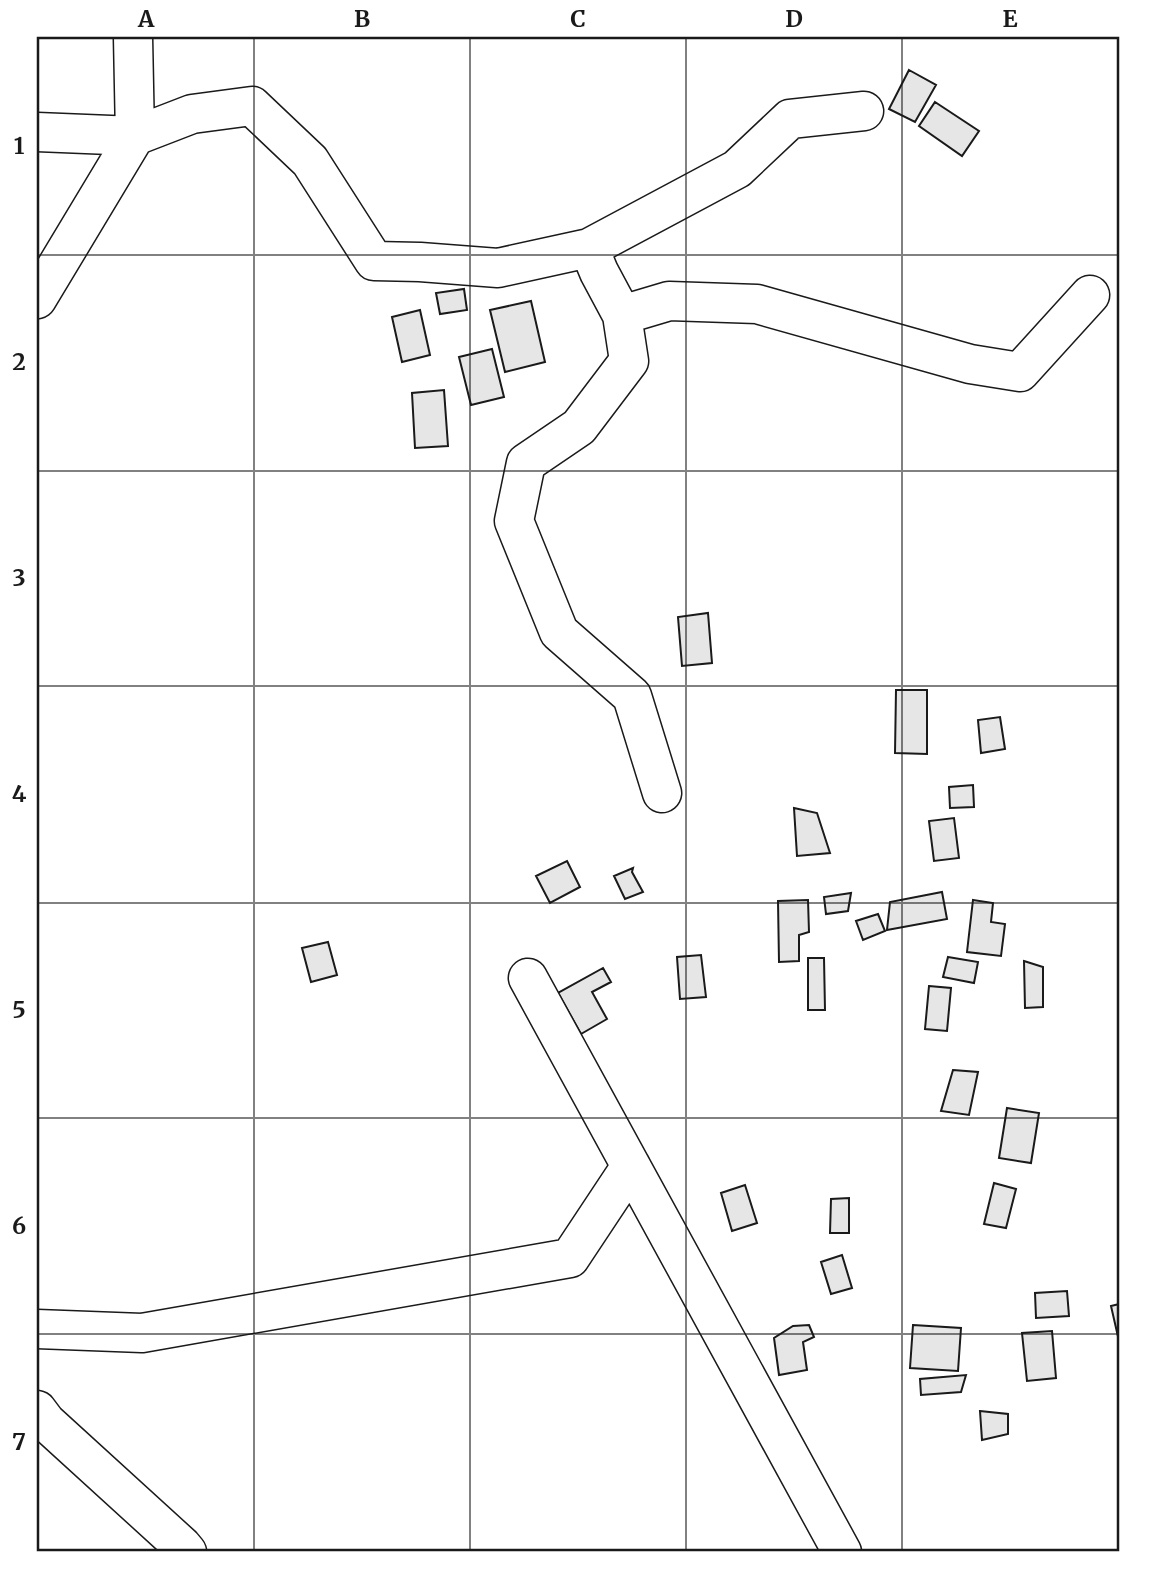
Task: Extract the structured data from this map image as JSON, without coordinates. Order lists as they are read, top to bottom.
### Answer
{
  "grid": {
    "columns": [
      "A",
      "B",
      "C",
      "D",
      "E"
    ],
    "rows": [
      "1",
      "2",
      "3",
      "4",
      "5",
      "6",
      "7"
    ]
  }
}
